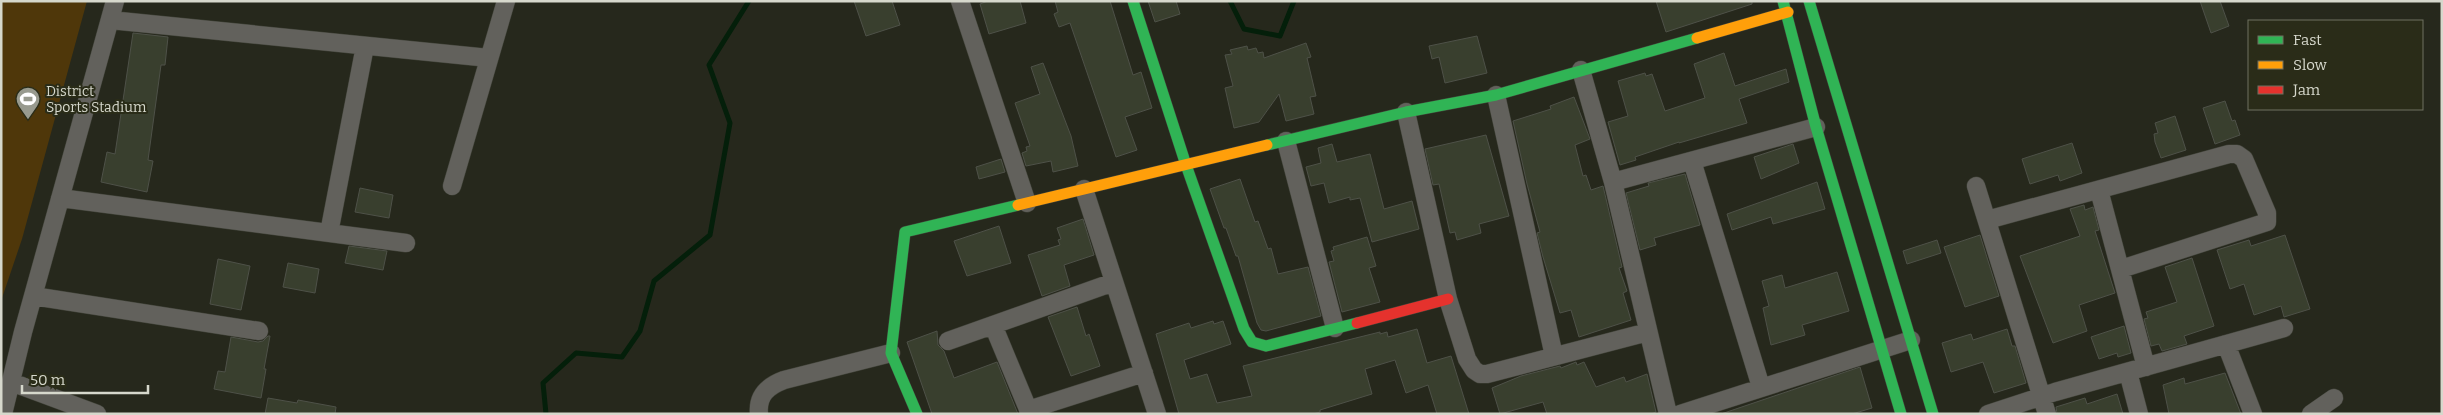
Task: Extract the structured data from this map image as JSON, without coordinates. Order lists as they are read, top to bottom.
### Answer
{
  "places": {
    "sports": ["District Sports Stadium"]
  },
  "legend": ["Fast", "Slow", "Jam"],
  "scale_bar": "50 m"
}
